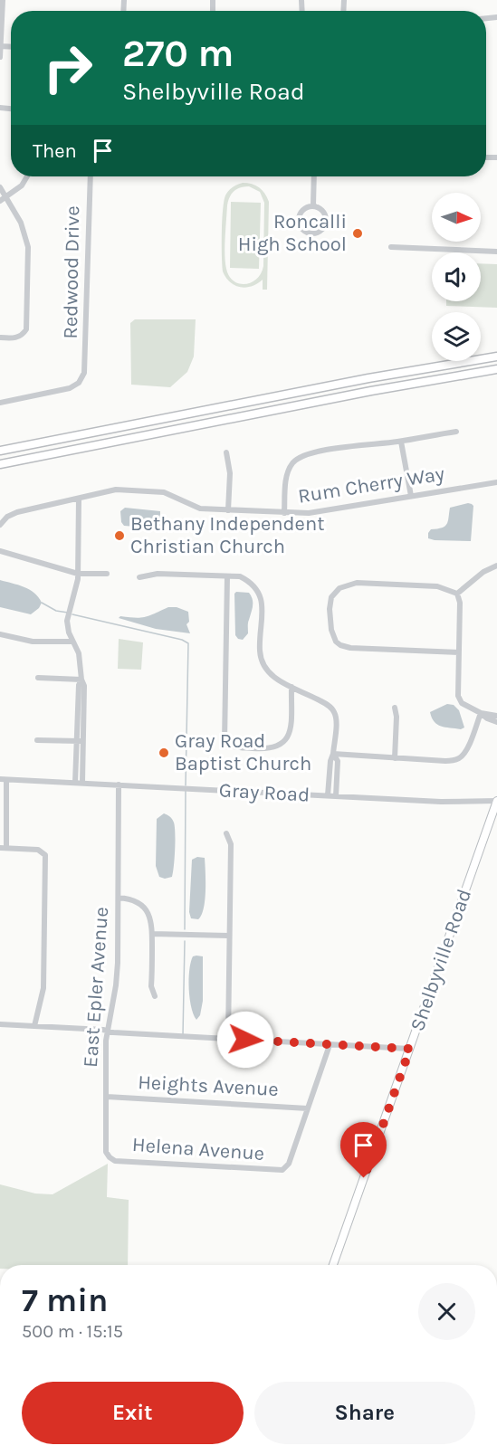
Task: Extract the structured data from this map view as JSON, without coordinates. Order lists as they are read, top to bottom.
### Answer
{
  "streets": {
    "main road": ["Shelbyville Road"],
    "street": [
      "Redwood Drive",
      "Rum Cherry Way",
      "Gray Road",
      "East Epler Avenue",
      "Heights Avenue",
      "Helena Avenue"
    ]
  },
  "crossings": [
    ["Gray Road", "Shelbyville Road"],
    ["Gray Road", "East Epler Avenue"],
    ["East Epler Avenue", "Heights Avenue"],
    ["East Epler Avenue", "Helena Avenue"],
    ["Heights Avenue", "Helena Avenue"]
  ],
  "places": ["Roncalli High School", "Bethany Independent Christian Church", "Gray Road Baptist Church"],
  "north": "right",
  "page": {
    "turn": ["270 m", "Shelbyville Road"],
    "then": "Then",
    "heading": ["7 min", "500 m · 15:15"],
    "buttons": ["Exit", "Share"]
  }
}
